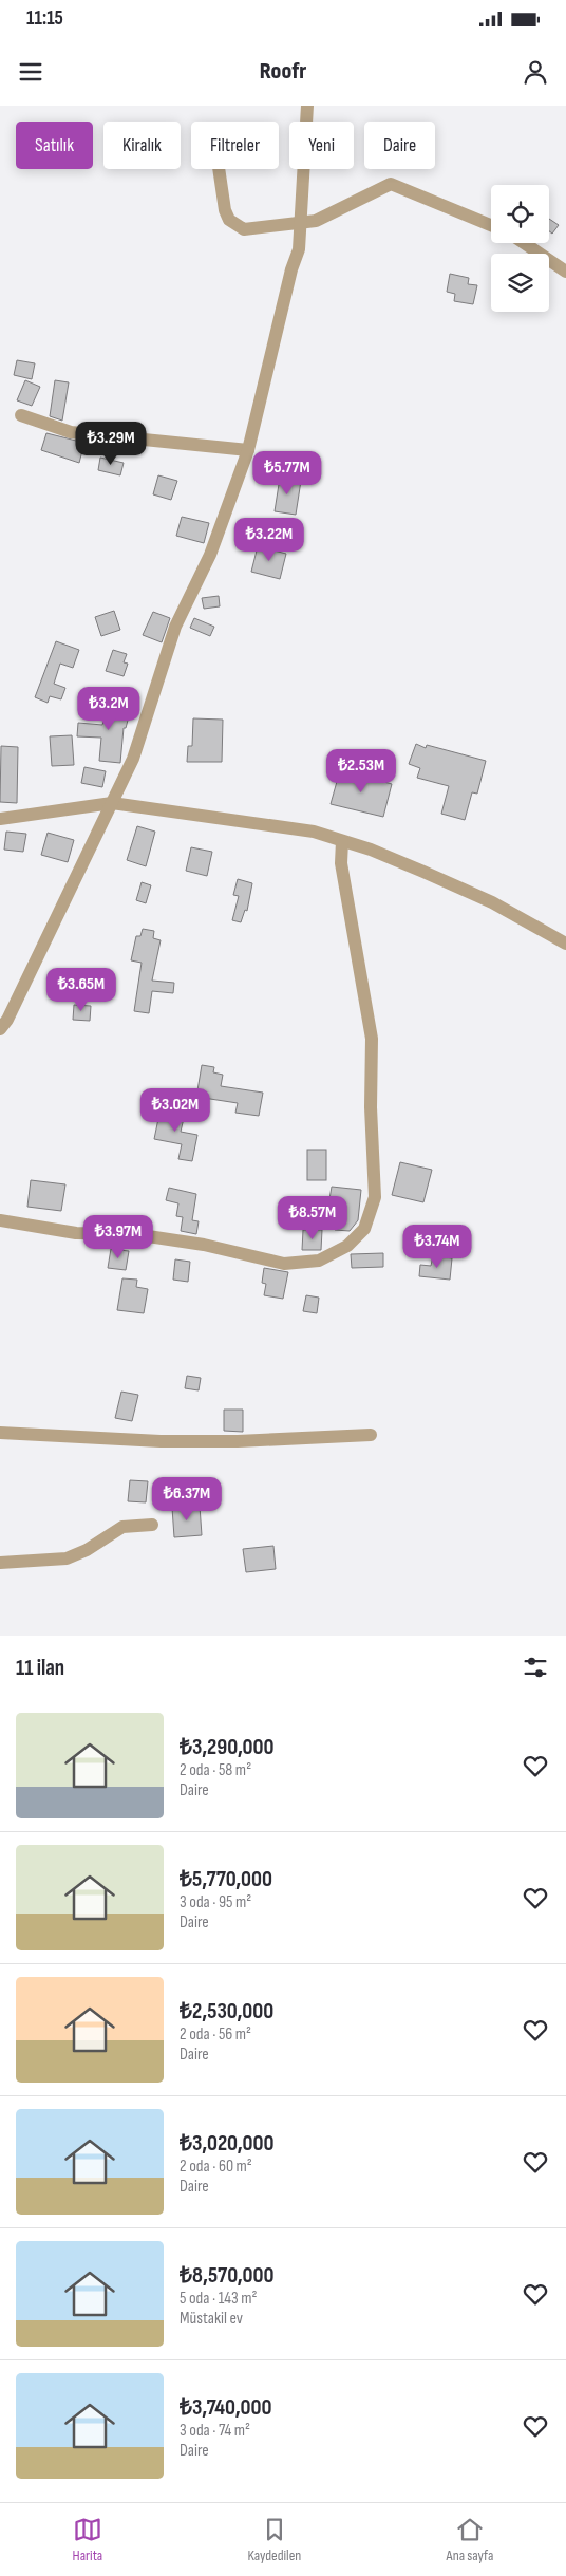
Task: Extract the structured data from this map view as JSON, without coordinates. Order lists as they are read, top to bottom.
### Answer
{
  "page": {
    "status": "11:15",
    "header": "Roofr",
    "chip": [
      "Satılık",
      "Kiralık",
      "Filtreler",
      "Yeni",
      "Daire"
    ],
    "price": [
      "₺3.29M",
      "₺5.77M",
      "₺3.22M",
      "₺3.2M",
      "₺2.53M",
      "₺3.65M",
      "₺3.02M",
      "₺8.57M",
      "₺3.97M",
      "₺3.74M",
      "₺6.37M"
    ],
    "heading": "11 ilan",
    "list": [
      {
        "name": "₺3,290,000",
        "note": "2 oda · 58 m² · Daire"
      },
      {
        "name": "₺5,770,000",
        "note": "3 oda · 95 m² · Daire"
      },
      {
        "name": "₺2,530,000",
        "note": "2 oda · 56 m² · Daire"
      },
      {
        "name": "₺3,020,000",
        "note": "2 oda · 60 m² · Daire"
      },
      {
        "name": "₺8,570,000",
        "note": "5 oda · 143 m² · Müstakil ev"
      },
      {
        "name": "₺3,740,000",
        "note": "3 oda · 74 m² · Daire"
      }
    ],
    "tabs": ["Harita", "Kaydedilen", "Ana sayfa"]
  }
}
